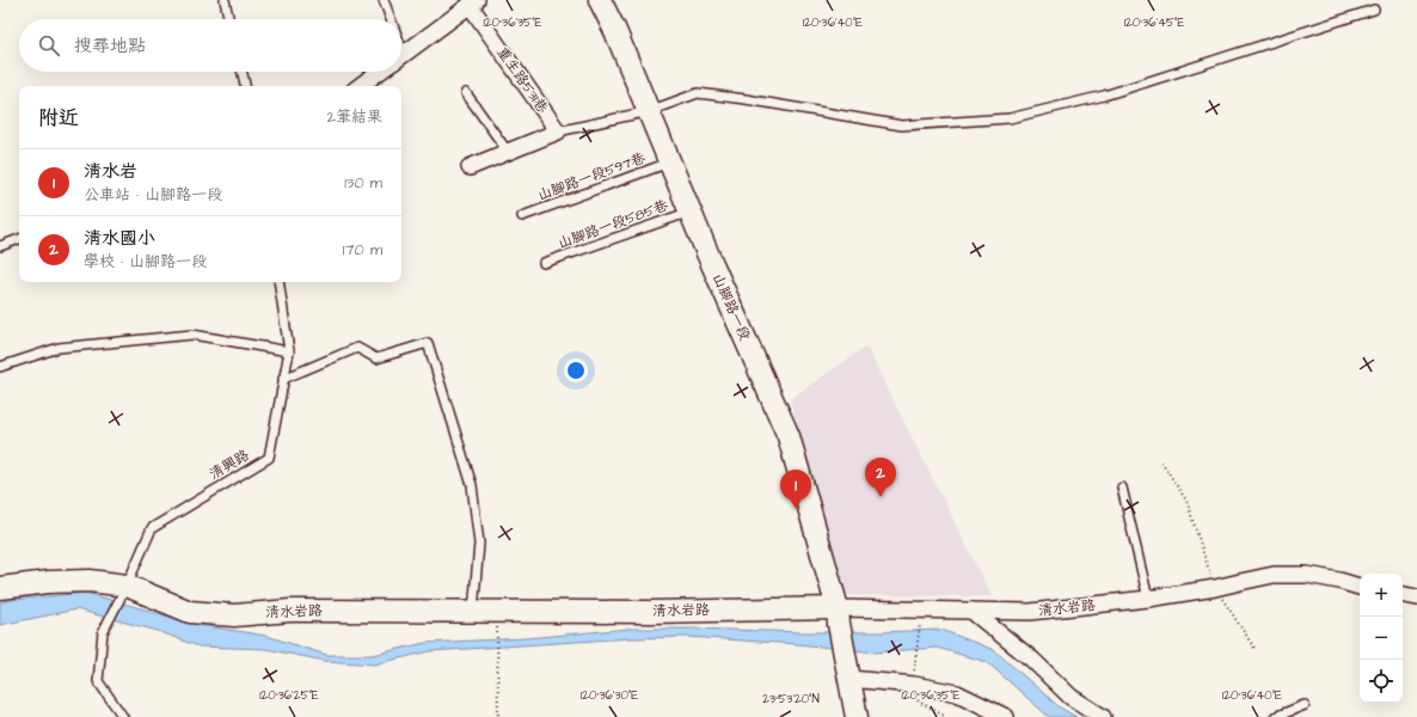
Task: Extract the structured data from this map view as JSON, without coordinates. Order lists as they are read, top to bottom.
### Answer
{
  "streets": {
    "street": ["重生路531巷", "山腳路一段", "清水岩路"],
    "lane": ["山腳路一段597巷", "山腳路一段585巷", "清興路"]
  },
  "crossings": [
    ["山腳路一段597巷", "山腳路一段"],
    ["山腳路一段585巷", "山腳路一段"],
    ["山腳路一段", "清水岩路"],
    ["清興路", "清水岩路"]
  ],
  "page": {
    "search": "搜尋地點",
    "heading": ["附近", "2筆結果"],
    "list": [
      {
        "mark": "1",
        "name": "清水岩",
        "note": "公車站 · 山腳路一段",
        "value": "130 m"
      },
      {
        "mark": "2",
        "name": "清水國小",
        "note": "學校 · 山腳路一段",
        "value": "170 m"
      }
    ],
    "pins": ["2", "1"],
    "map_buttons": ["+", "−"]
  },
  "coordinates": [
    "120°36'35\"E",
    "120°36'40\"E",
    "120°36'45\"E",
    "120°36'25\"E",
    "120°36'30\"E",
    "23°53'20\"N"
  ]
}
